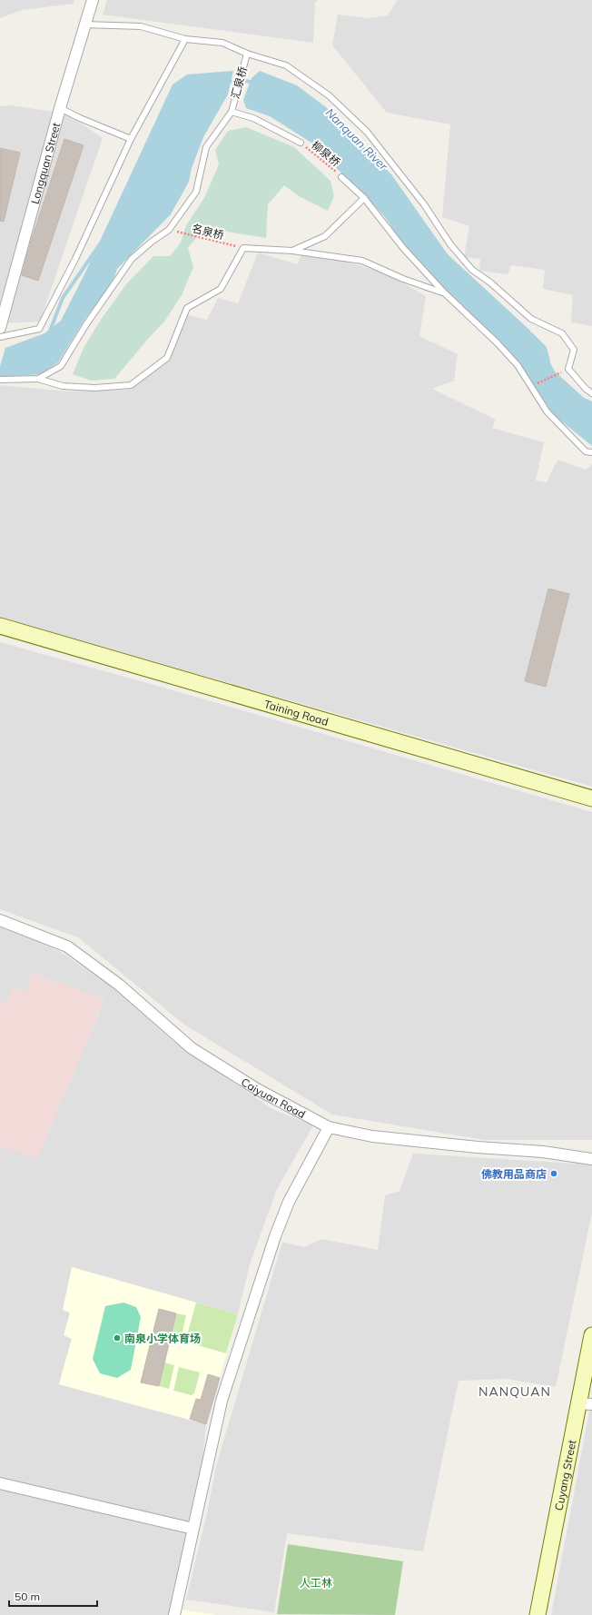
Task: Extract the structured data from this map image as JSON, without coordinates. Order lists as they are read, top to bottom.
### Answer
{
  "streets": {
    "street": [
      "Longquan Street",
      "Taining Road",
      "Caiyuan Road",
      "Cuyang Street"
    ],
    "lane": ["汇泉桥"],
    "path": ["柳泉桥", "名泉桥"]
  },
  "districts": ["NANQUAN"],
  "water": ["Nanquan River"],
  "parks": ["人工林"],
  "places": ["佛教用品商店", "南泉小学体育场"],
  "scale_bar": "50 m"
}
